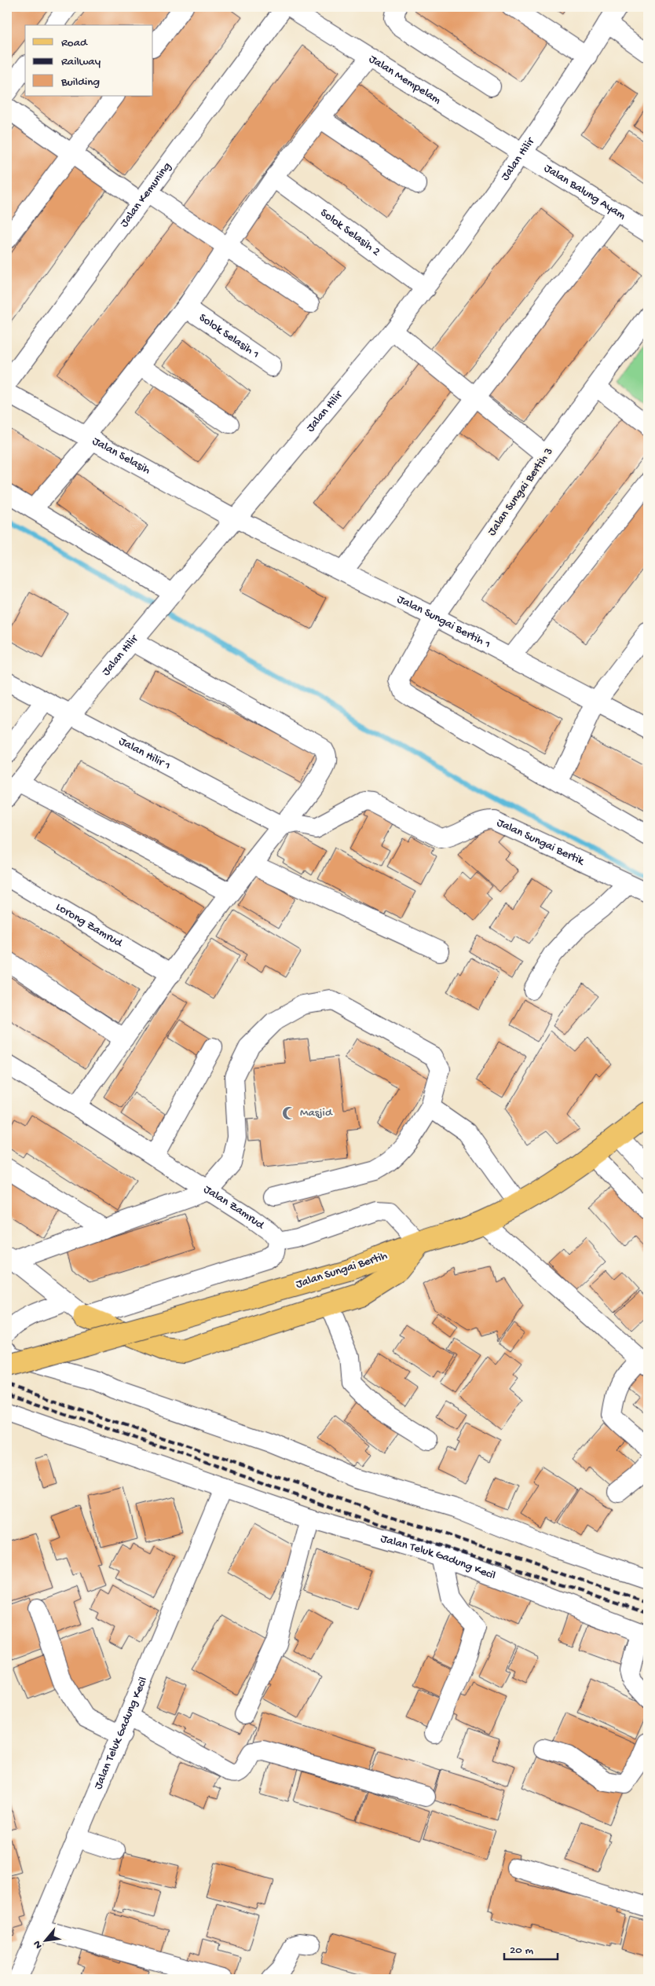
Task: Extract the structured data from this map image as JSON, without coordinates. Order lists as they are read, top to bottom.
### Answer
{
  "streets": {
    "main road": ["Jalan Sungai Bertih"],
    "street": [
      "Jalan Mempelam",
      "Jalan Hilir",
      "Jalan Balung Ayam",
      "Jalan Kemuning",
      "Solok Selasih 2",
      "Solok Selasih 1",
      "Jalan Selasih",
      "Jalan Sungai Bertih 3",
      "Jalan Sungai Bertih 1",
      "Jalan Hilir 1",
      "Jalan Sungai Bertik",
      "Lorong Zamrud",
      "Jalan Zamrud",
      "Jalan Teluk Gadung Kecil"
    ]
  },
  "crossings": [
    ["Jalan Mempelam", "Jalan Hilir"],
    ["Jalan Mempelam", "Jalan Balung Ayam"],
    ["Jalan Hilir", "Jalan Balung Ayam"],
    ["Jalan Hilir", "Solok Selasih 2"],
    ["Jalan Hilir", "Jalan Selasih"],
    ["Jalan Hilir", "Jalan Sungai Bertih 1"],
    ["Jalan Hilir", "Jalan Hilir 1"],
    ["Jalan Selasih", "Jalan Sungai Bertih 1"],
    ["Jalan Sungai Bertih 3", "Jalan Sungai Bertih 1"],
    ["Jalan Hilir 1", "Jalan Sungai Bertik"]
  ],
  "places": {
    "mosque": ["Masjid"]
  },
  "legend": ["Road", "Railway", "Building"],
  "scale_bar": "20 m",
  "north": "bottom left"
}
